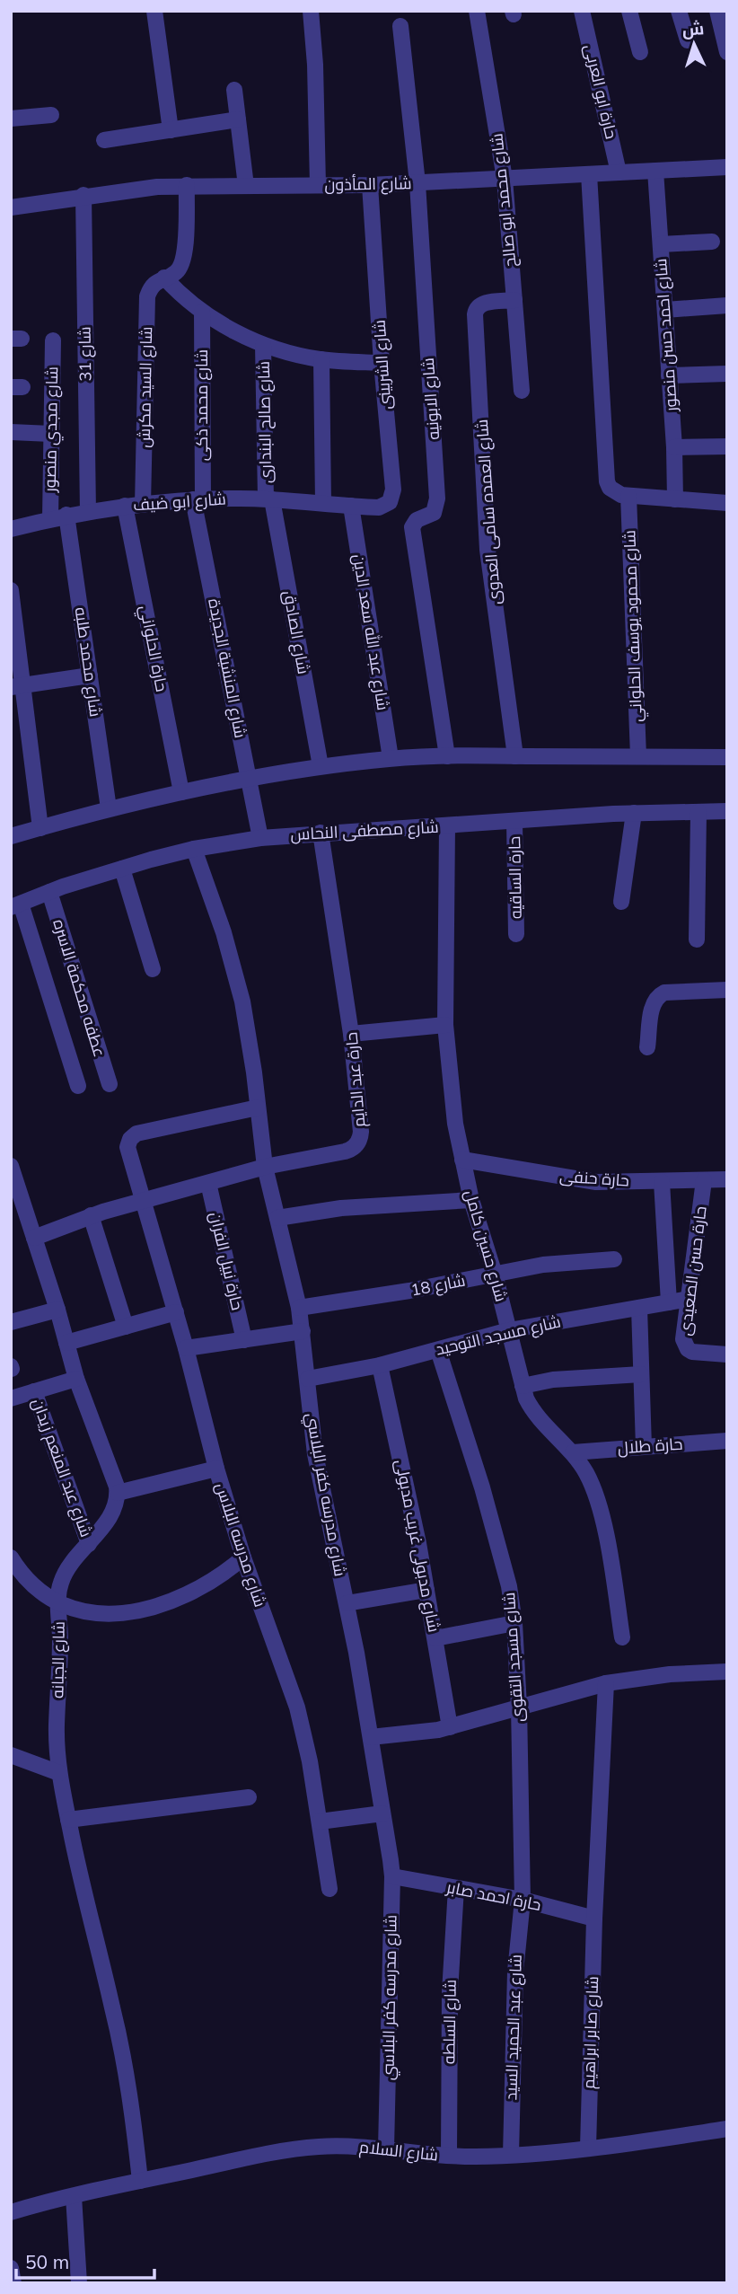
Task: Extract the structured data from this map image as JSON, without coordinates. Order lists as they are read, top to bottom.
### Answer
{
  "streets": {
    "street": [
      "حارة ابو العربى",
      "شارع المأذون",
      "شارع محمد ابو صالح",
      "شارع احمد حسن منصور",
      "شارع 31",
      "شارع الشربينى",
      "شارع السيد مكرش",
      "شارع الابونيه",
      "شارع محمد ذكى",
      "شارع صالح البندارى",
      "شارع مجدي منصور",
      "شارع ابو ضيف",
      "شارع العمده سامى العدوى",
      "شارع محمود يوسف الحلواني",
      "شارع الصادق",
      "شارع عبد الله سعد الدين",
      "حارة الحلواني",
      "شارع محمد طلبه",
      "شارع المنشية الجديدة",
      "شارع مصطفى النحاس",
      "حارة الساقيه",
      "عطفه محكمة الاسره",
      "حارة عبد الدايم",
      "حارة حنفى",
      "شارع حسين كامل",
      "حارة نبيل الفران",
      "حارة حسن الصعيدى",
      "شارع 18",
      "شارع مسجد التوحيد",
      "حارة طلال",
      "شارع عبد المنعم زيدان",
      "شارع مدرسه كفر البلاسي",
      "شارع مدرسه البلاس",
      "شارع مدبولى غريب مدبولى",
      "شارع مسجد التقوى",
      "شارع الجبانه",
      "حارة احمد صابر",
      "شارع السلطه",
      "شارع عبد الحميد السيد",
      "شارع صابر ابراهيم",
      "شارع السلام"
    ]
  },
  "crossings": [
    ["حارة ابو العربى", "شارع المأذون"],
    ["شارع المأذون", "شارع محمد ابو صالح"],
    ["شارع المأذون", "شارع احمد حسن منصور"],
    ["شارع المأذون", "شارع 31"],
    ["شارع المأذون", "شارع الشربينى"],
    ["شارع المأذون", "شارع السيد مكرش"],
    ["شارع المأذون", "شارع الابونيه"],
    ["شارع محمد ابو صالح", "شارع العمده سامى العدوى"],
    ["شارع 31", "شارع ابو ضيف"],
    ["شارع الشربينى", "شارع ابو ضيف"],
    ["شارع الشربينى", "شارع عبد الله سعد الدين"],
    ["شارع السيد مكرش", "شارع ابو ضيف"],
    ["شارع محمد ذكى", "شارع ابو ضيف"],
    ["شارع محمد ذكى", "شارع المنشية الجديدة"],
    ["شارع صالح البندارى", "شارع ابو ضيف"],
    ["شارع صالح البندارى", "شارع الصادق"],
    ["شارع مجدي منصور", "شارع ابو ضيف"],
    ["شارع ابو ضيف", "شارع الصادق"],
    ["شارع ابو ضيف", "شارع عبد الله سعد الدين"],
    ["شارع ابو ضيف", "حارة الحلواني"],
    ["شارع ابو ضيف", "شارع محمد طلبه"],
    ["شارع ابو ضيف", "شارع المنشية الجديدة"],
    ["شارع المنشية الجديدة", "شارع مصطفى النحاس"],
    ["شارع مصطفى النحاس", "حارة الساقيه"],
    ["شارع مصطفى النحاس", "عطفه محكمة الاسره"],
    ["شارع مصطفى النحاس", "حارة عبد الدايم"],
    ["شارع مصطفى النحاس", "شارع حسين كامل"],
    ["شارع مصطفى النحاس", "شارع مدرسه كفر البلاسي"],
    ["حارة عبد الدايم", "حارة نبيل الفران"],
    ["حارة عبد الدايم", "شارع مدرسه كفر البلاسي"],
    ["حارة عبد الدايم", "شارع مدرسه البلاس"],
    ["حارة حنفى", "شارع حسين كامل"],
    ["حارة حنفى", "حارة حسن الصعيدى"],
    ["شارع حسين كامل", "شارع 18"],
    ["شارع حسين كامل", "شارع مسجد التوحيد"],
    ["شارع حسين كامل", "حارة طلال"],
    ["حارة حسن الصعيدى", "شارع مسجد التوحيد"],
    ["شارع 18", "شارع مدرسه كفر البلاسي"],
    ["شارع مسجد التوحيد", "شارع مدرسه كفر البلاسي"],
    ["شارع مسجد التوحيد", "شارع مدبولى غريب مدبولى"],
    ["شارع مسجد التوحيد", "شارع مسجد التقوى"],
    ["شارع عبد المنعم زيدان", "شارع الجبانه"],
    ["شارع مدرسه كفر البلاسي", "شارع مدرسه البلاس"],
    ["شارع مدرسه كفر البلاسي", "حارة احمد صابر"],
    ["شارع مدرسه كفر البلاسي", "شارع السلام"],
    ["شارع مسجد التقوى", "حارة احمد صابر"],
    ["شارع مسجد التقوى", "شارع عبد الحميد السيد"],
    ["شارع الجبانه", "شارع السلام"],
    ["حارة احمد صابر", "شارع السلطه"],
    ["حارة احمد صابر", "شارع عبد الحميد السيد"],
    ["حارة احمد صابر", "شارع صابر ابراهيم"],
    ["شارع السلطه", "شارع السلام"],
    ["شارع عبد الحميد السيد", "شارع السلام"],
    ["شارع صابر ابراهيم", "شارع السلام"]
  ],
  "scale_bar": "50 m",
  "north": "top"
}
